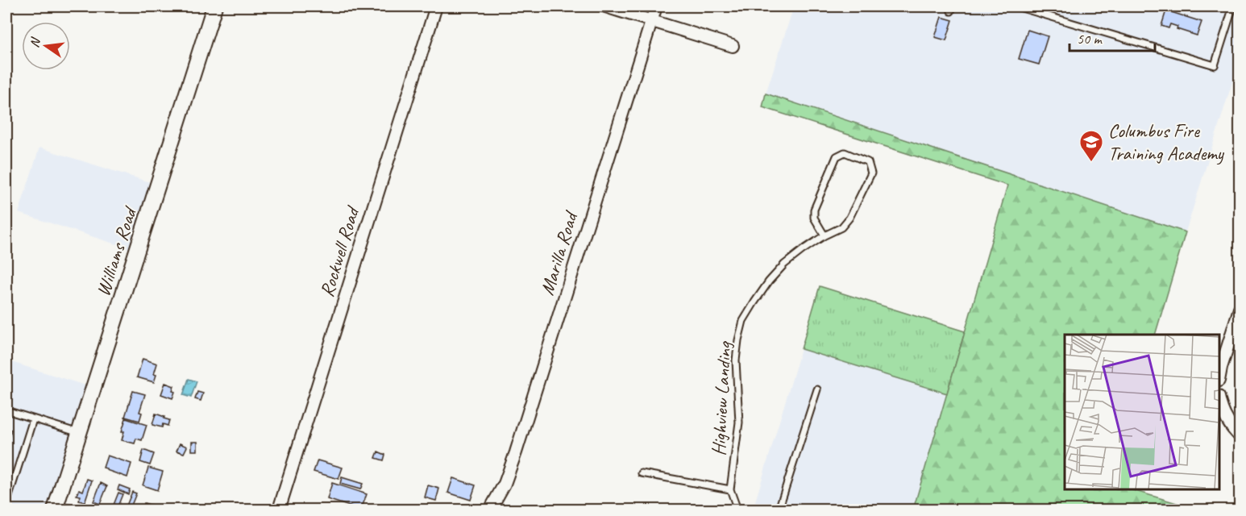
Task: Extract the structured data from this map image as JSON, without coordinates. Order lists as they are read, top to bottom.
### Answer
{
  "streets": {
    "main road": ["Williams Road"],
    "street": ["Rockwell Road", "Marilla Road"],
    "lane": ["Highview Landing"]
  },
  "places": {
    "school or university": ["Columbus Fire Training Academy"]
  },
  "scale_bar": "50 m",
  "north": "left"
}
